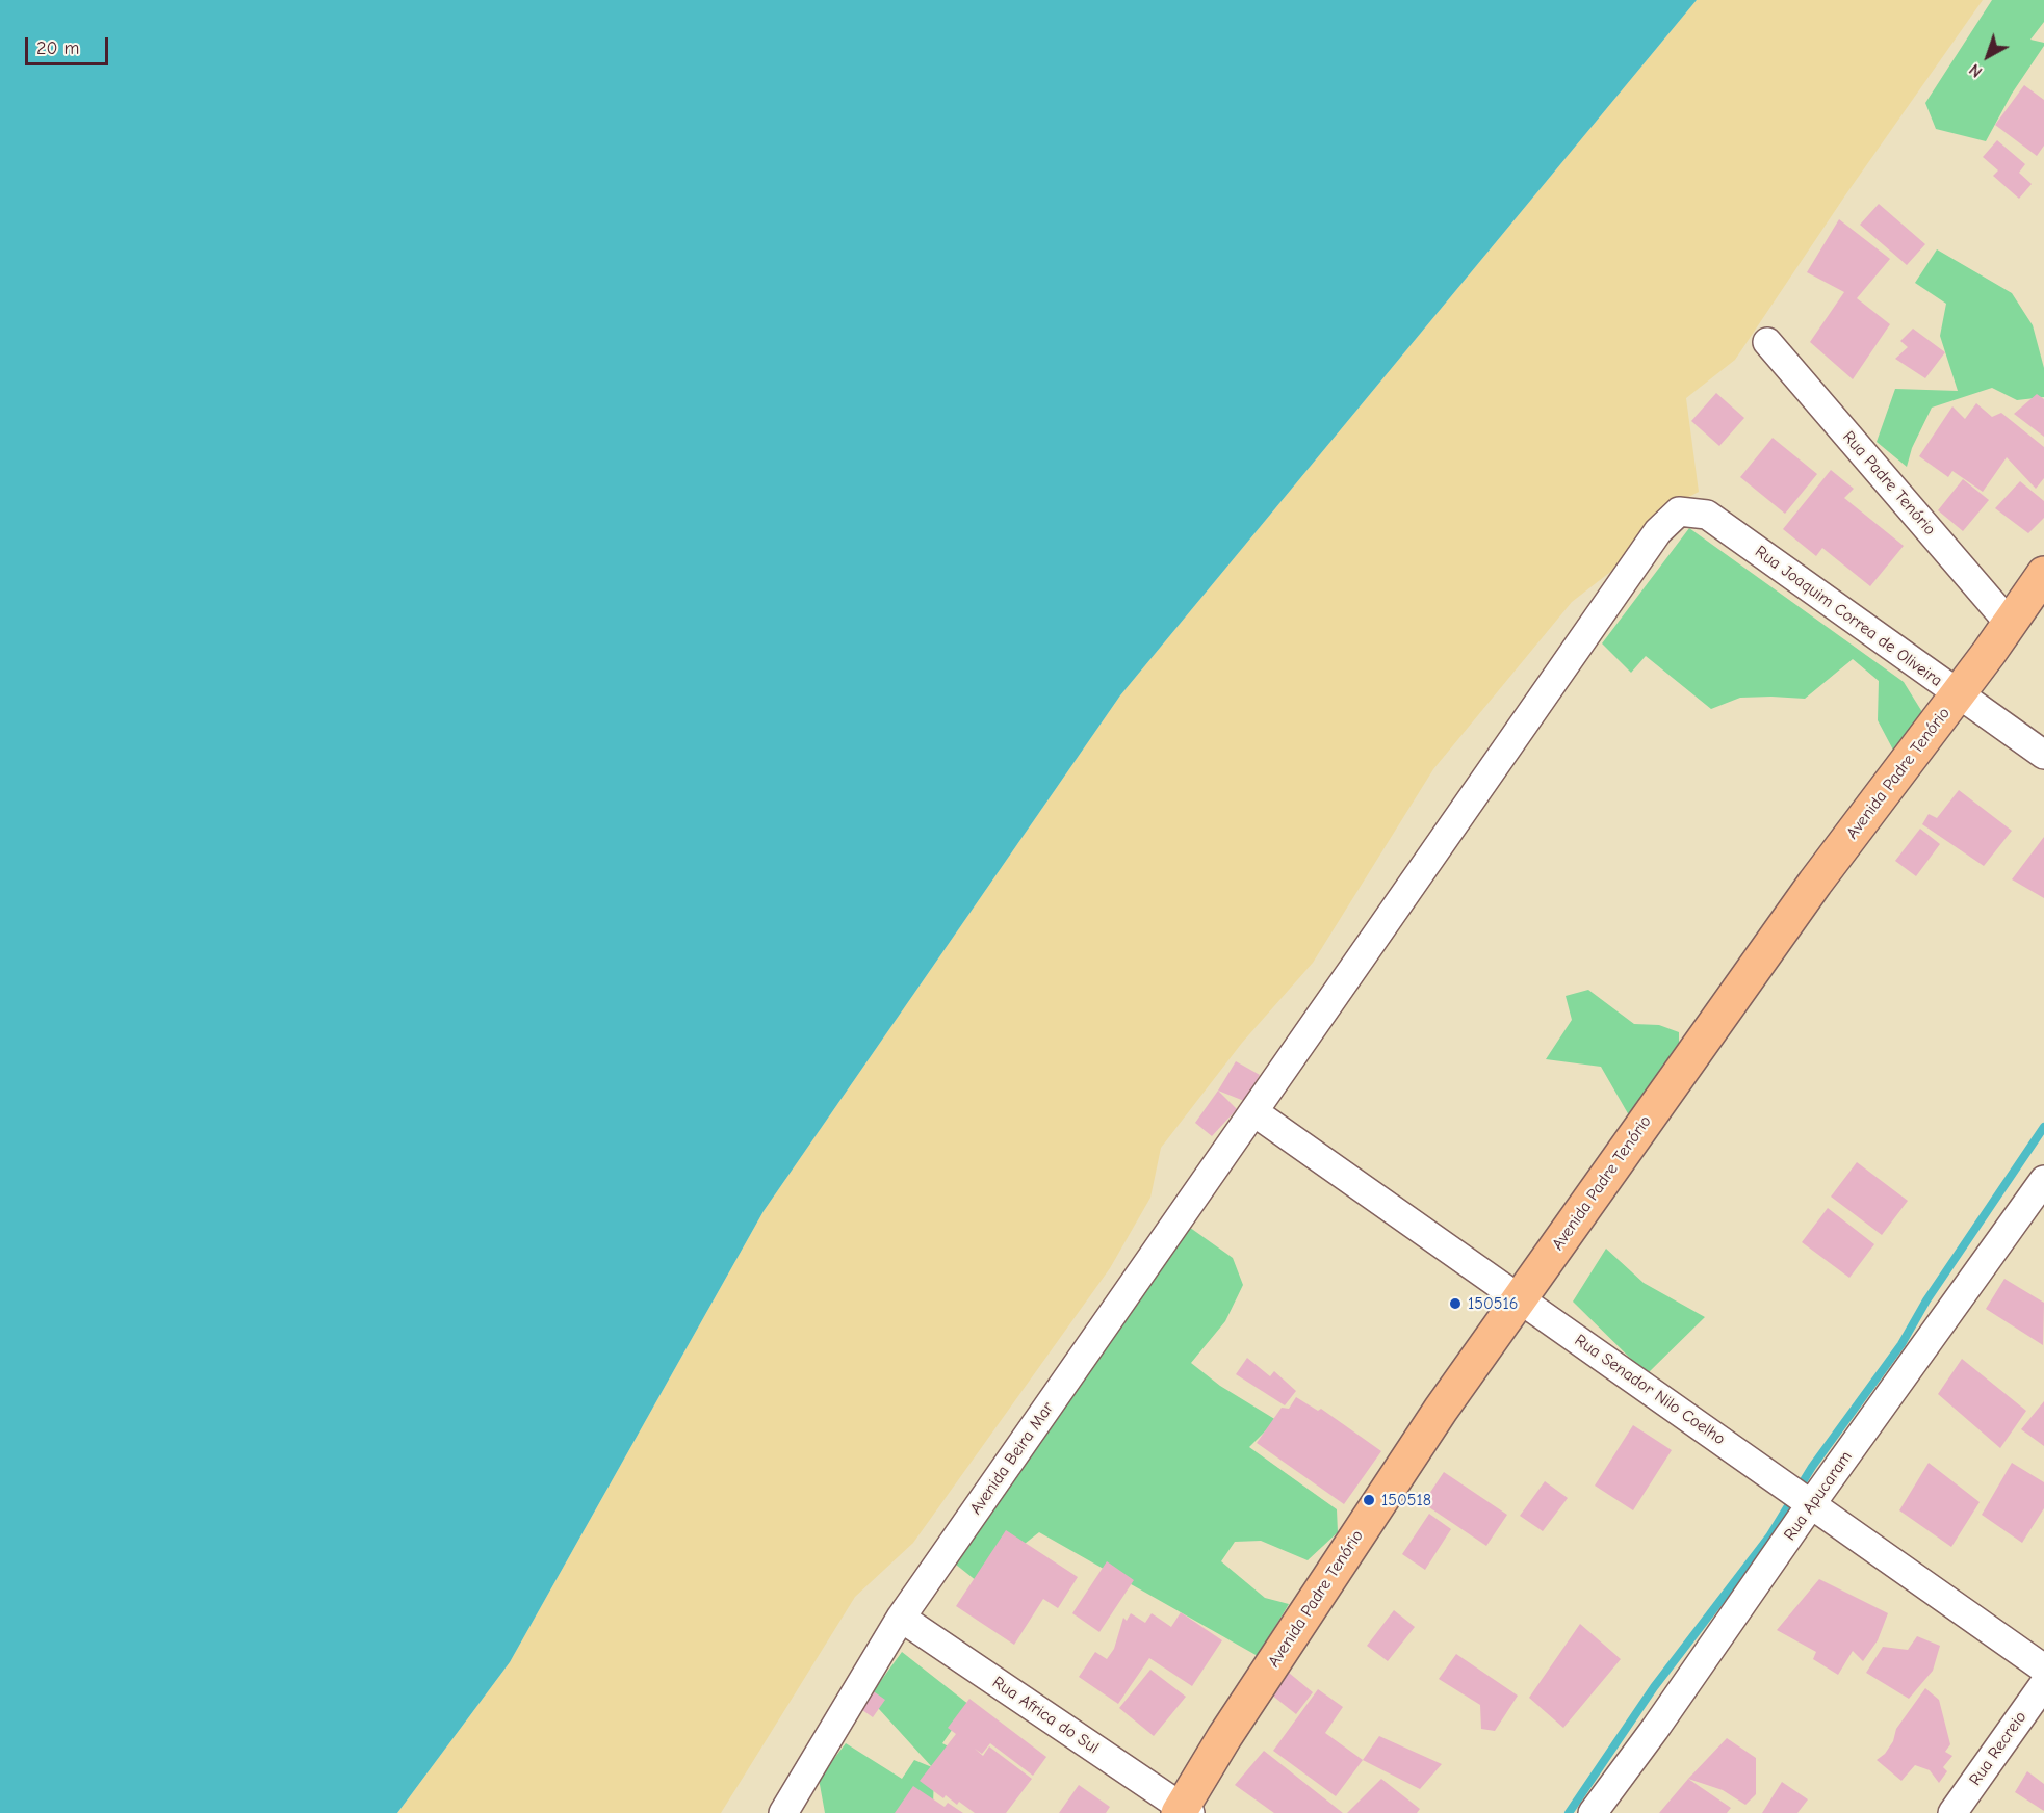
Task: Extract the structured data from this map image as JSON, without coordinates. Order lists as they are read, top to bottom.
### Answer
{
  "streets": {
    "main road": ["Avenida Padre Tenório"],
    "street": [
      "Rua Padre Tenório",
      "Rua Joaquim Correa de Oliveira",
      "Rua Senador Nilo Coelho",
      "Avenida Beira Mar",
      "Rua Apucaram",
      "Rua Africa do Sul",
      "Rua Recreio"
    ]
  },
  "crossings": [
    ["Rua Padre Tenório", "Avenida Padre Tenório"],
    ["Rua Joaquim Correa de Oliveira", "Avenida Padre Tenório"],
    ["Rua Joaquim Correa de Oliveira", "Avenida Beira Mar"],
    ["Avenida Padre Tenório", "Rua Senador Nilo Coelho"],
    ["Avenida Padre Tenório", "Rua Africa do Sul"],
    ["Rua Senador Nilo Coelho", "Avenida Beira Mar"],
    ["Rua Senador Nilo Coelho", "Rua Apucaram"],
    ["Avenida Beira Mar", "Rua Africa do Sul"]
  ],
  "places": ["150516", "150518"],
  "scale_bar": "20 m",
  "north": "bottom left"
}
